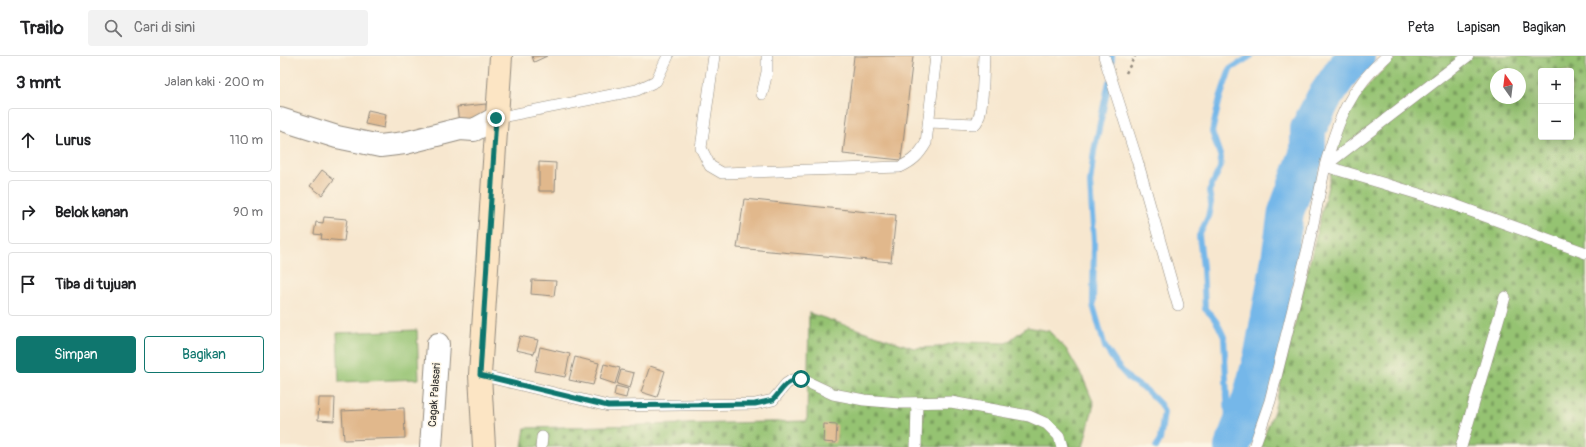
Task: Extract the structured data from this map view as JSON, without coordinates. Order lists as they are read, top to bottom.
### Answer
{
  "streets": {
    "street": ["Cagak Palasari"]
  },
  "north": "top",
  "page": {
    "header": "Trailo",
    "search": "Cari di sini",
    "nav": ["Peta", "Lapisan", "Bagikan"],
    "heading": ["3 mnt", "Jalan kaki · 200 m"],
    "map_buttons": ["+", "−"],
    "list": [
      ["Lurus", "110 m"],
      ["Belok kanan", "90 m"],
      "Tiba di tujuan"
    ],
    "buttons": ["Simpan", "Bagikan"]
  }
}
